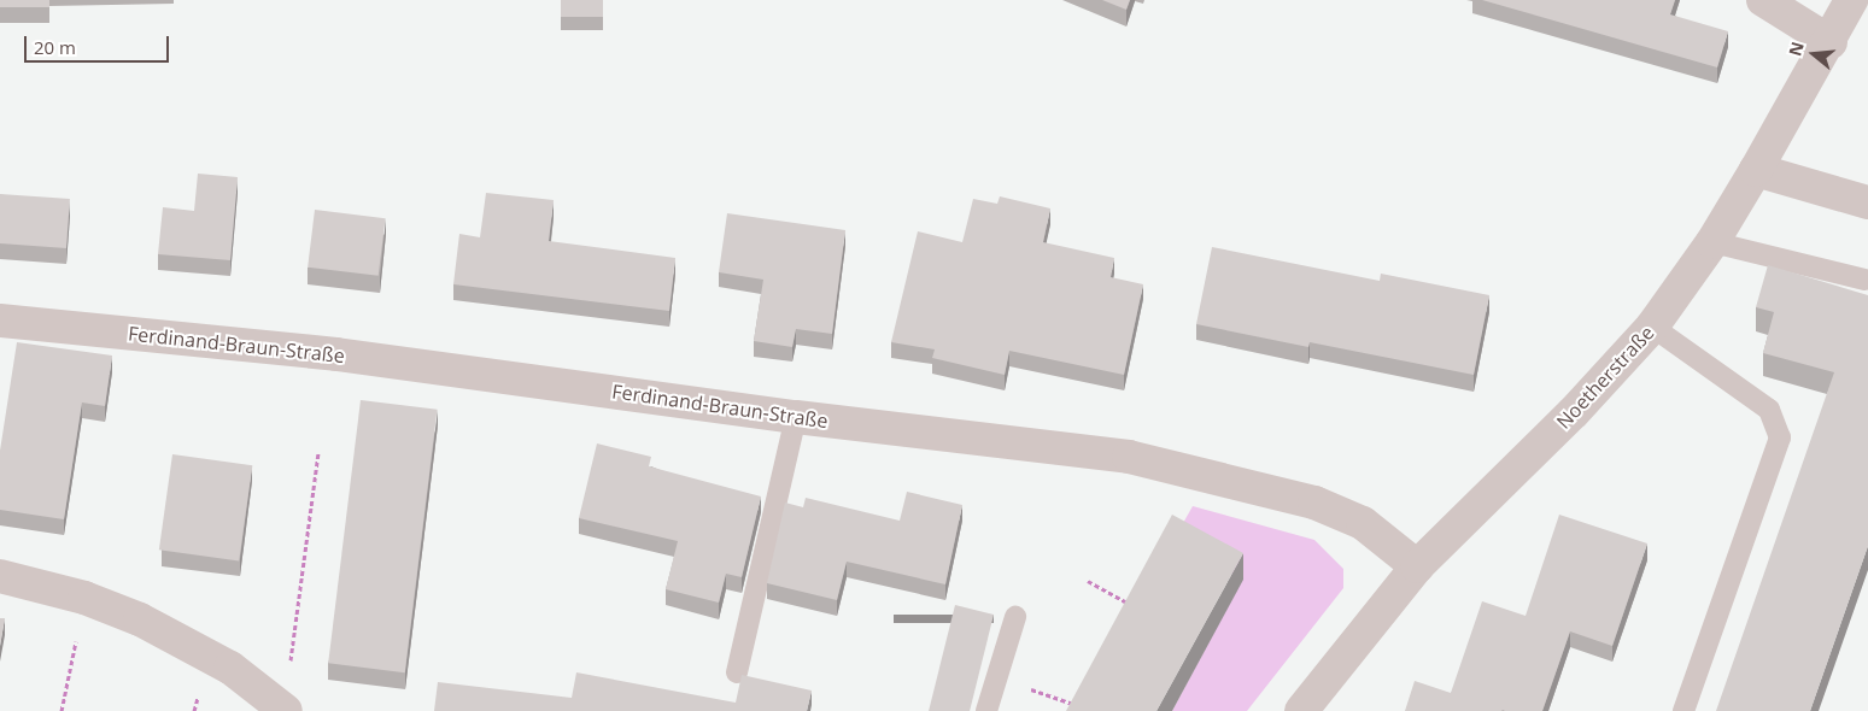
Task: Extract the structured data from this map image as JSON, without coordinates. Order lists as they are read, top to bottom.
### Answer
{
  "streets": {
    "street": ["Ferdinand-Braun-Straße", "Noetherstraße"]
  },
  "crossings": [
    ["Ferdinand-Braun-Straße", "Noetherstraße"]
  ],
  "scale_bar": "20 m",
  "north": "left"
}
